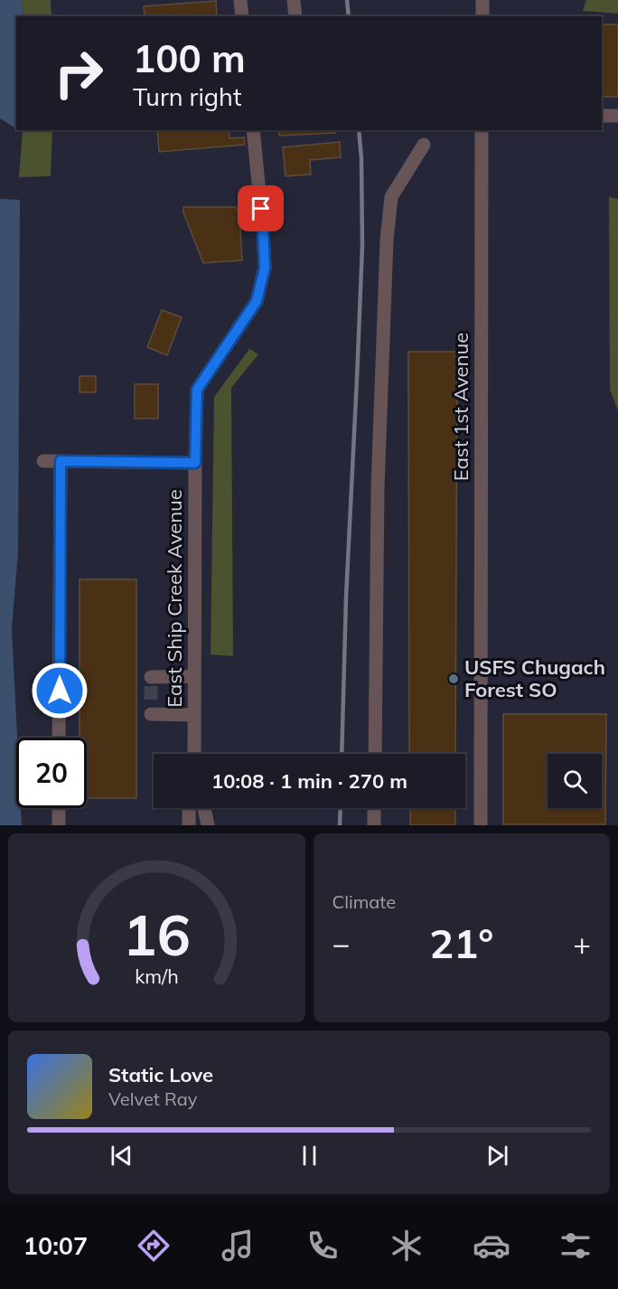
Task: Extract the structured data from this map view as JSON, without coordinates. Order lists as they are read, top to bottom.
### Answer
{
  "streets": {
    "street": ["East 1st Avenue", "East Ship Creek Avenue"]
  },
  "places": ["USFS Chugach Forest SO"],
  "page": {
    "turn": ["100 m", "Turn right"],
    "limit": "20",
    "trip": "10:08 · 1 min · 270 m",
    "tile": "Climate",
    "heat": ["−", "21°", "+"],
    "song": ["Static Love", "Velvet Ray"],
    "tabs": "10:07",
    "gauge": ["16", "km/h"]
  }
}
